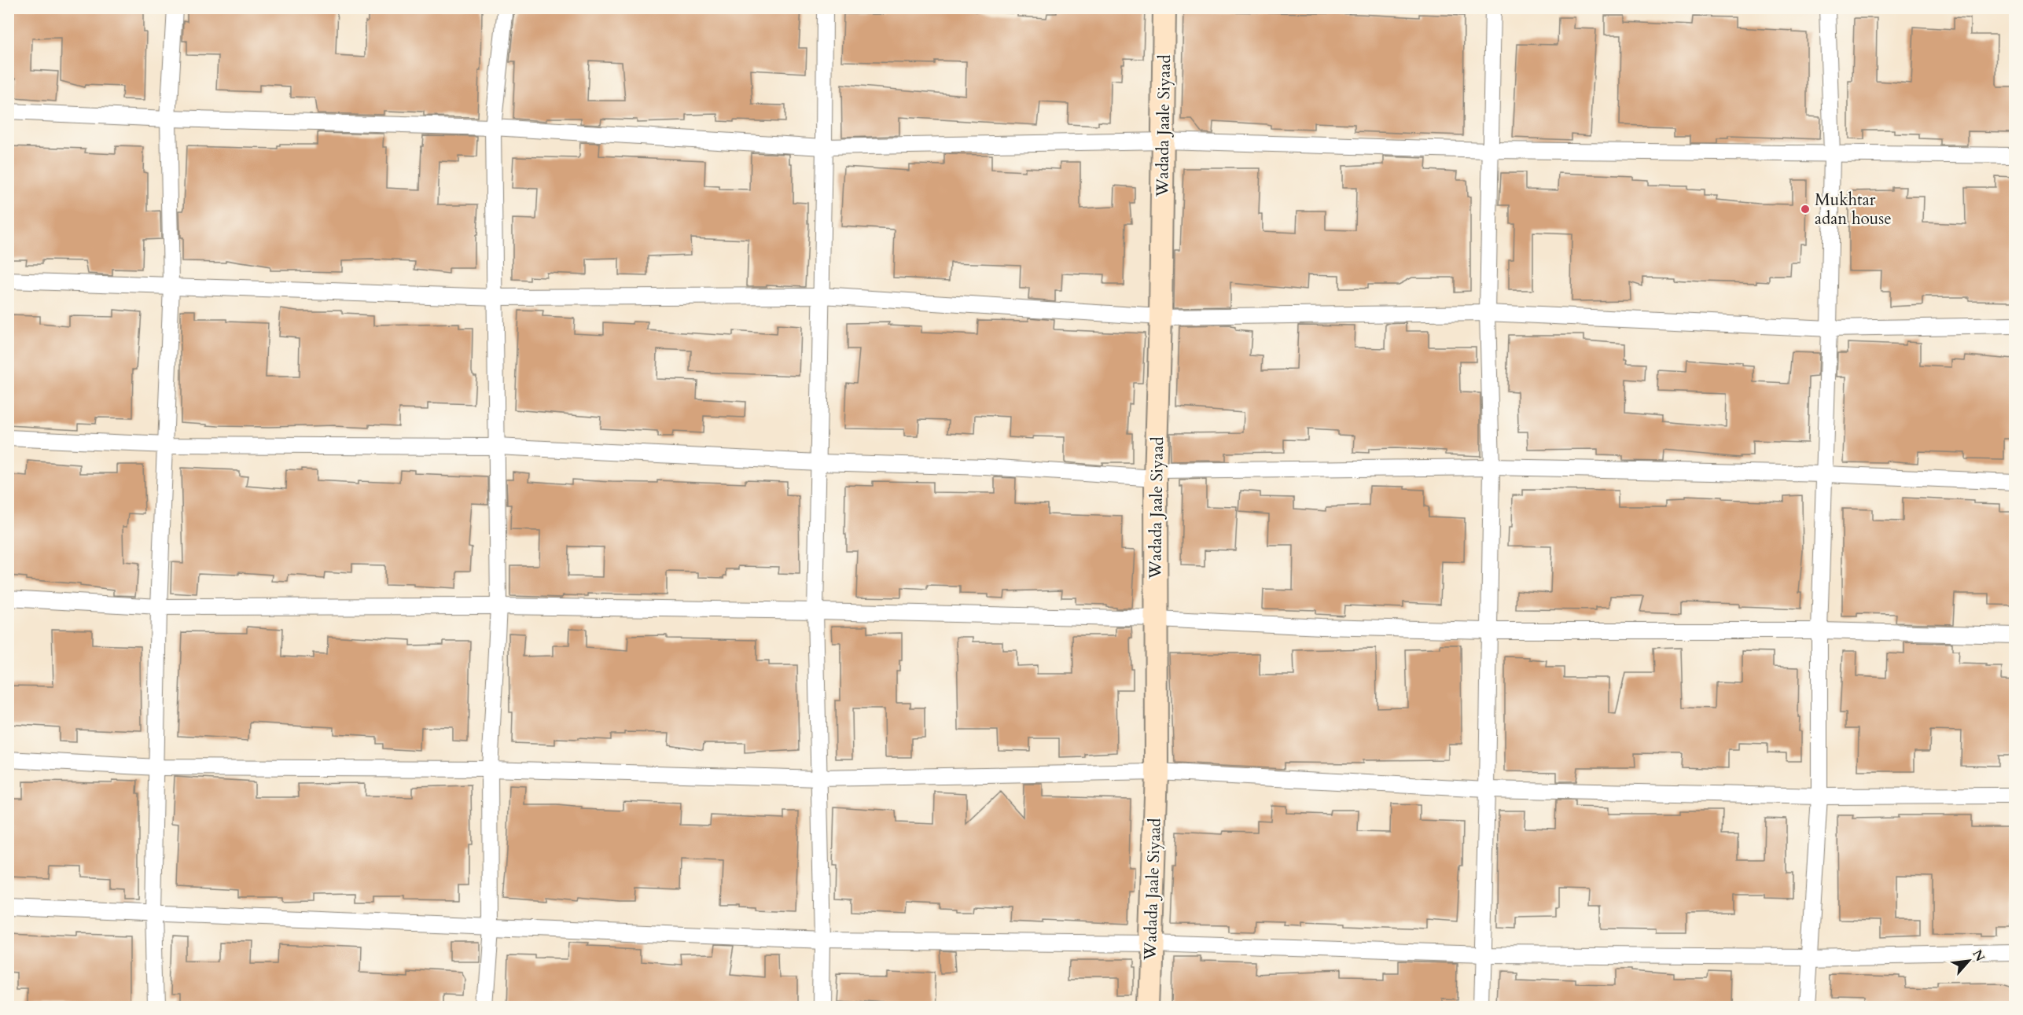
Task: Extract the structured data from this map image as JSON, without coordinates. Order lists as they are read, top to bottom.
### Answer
{
  "streets": {
    "main road": ["Wadada Jaale Siyaad"]
  },
  "places": ["Mukhtar adan house"],
  "north": "top right"
}
